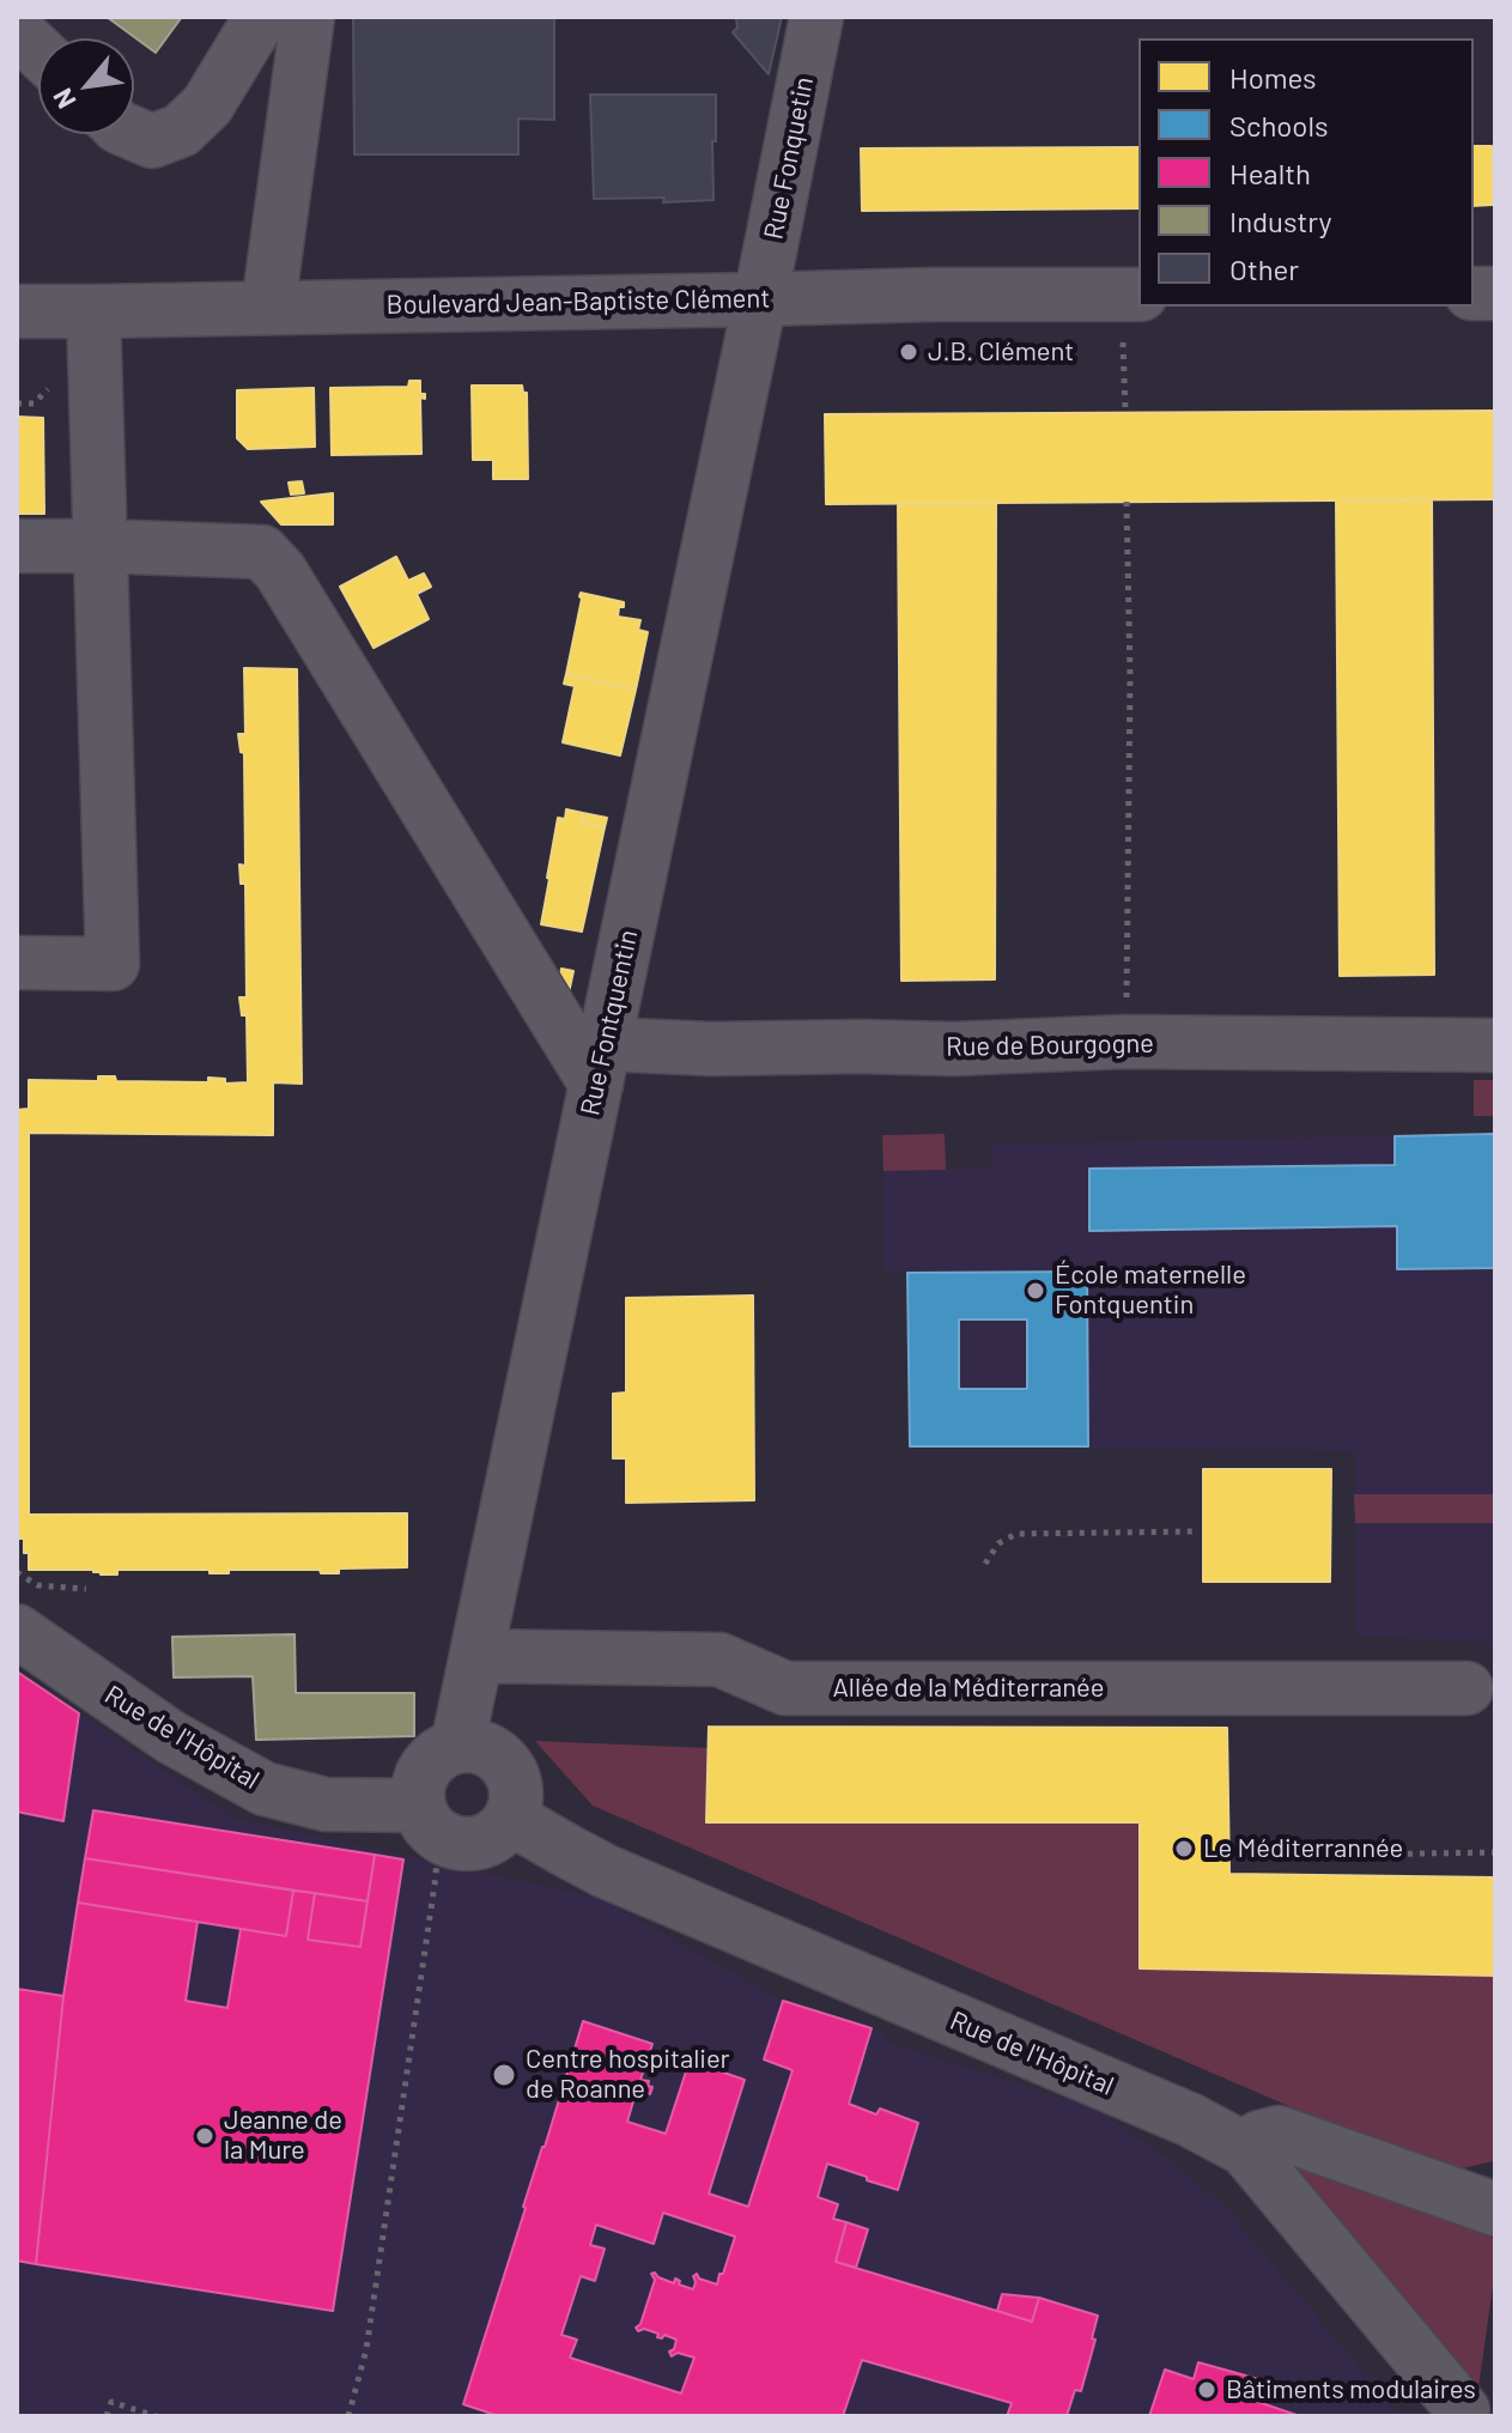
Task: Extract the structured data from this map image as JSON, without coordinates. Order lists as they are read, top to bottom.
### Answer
{
  "streets": {
    "street": [
      "Rue Fonquetin",
      "Boulevard Jean-Baptiste Clément",
      "Rue Fontquentin",
      "Rue de Bourgogne",
      "Allée de la Méditerranée",
      "Rue de l'Hôpital"
    ]
  },
  "crossings": [
    ["Rue Fonquetin", "Boulevard Jean-Baptiste Clément"],
    ["Rue Fonquetin", "Rue Fontquentin"],
    ["Boulevard Jean-Baptiste Clément", "Rue Fontquentin"],
    ["Rue Fontquentin", "Rue de Bourgogne"],
    ["Rue Fontquentin", "Allée de la Méditerranée"],
    ["Rue Fontquentin", "Rue de l'Hôpital"]
  ],
  "places": [
    "J.B. Clément",
    "École maternelle Fontquentin",
    "Le Méditerrannée",
    "Centre hospitalier de Roanne",
    "Jeanne de la Mure",
    "Bâtiments modulaires"
  ],
  "legend": [
    "Homes",
    "Schools",
    "Health",
    "Industry",
    "Other"
  ],
  "north": "bottom left"
}
